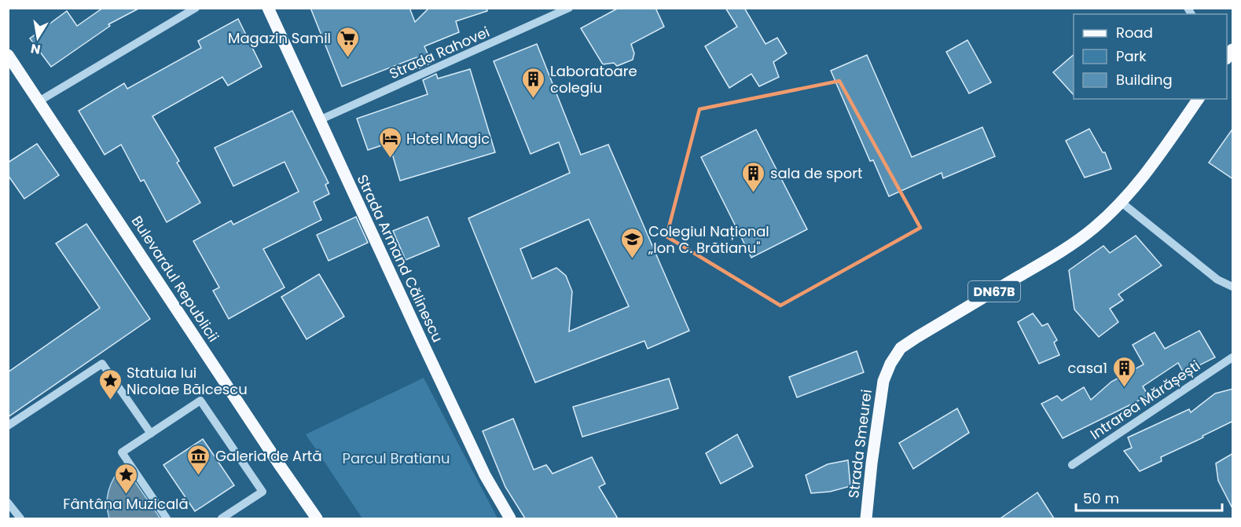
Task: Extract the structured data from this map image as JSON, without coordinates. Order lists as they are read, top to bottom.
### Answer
{
  "streets": {
    "main road": [
      "Strada Armand Călinescu",
      "Bulevardul Republicii",
      "DN67B",
      "Strada Smeurei"
    ],
    "street": ["Strada Rahovei", "Intrarea Mărășești"]
  },
  "crossings": [
    ["Strada Rahovei", "Strada Armand Călinescu"]
  ],
  "parks": ["Parcul Bratianu"],
  "places": {
    "supermarket": ["Magazin Samil"],
    "building": ["Laboratoare colegiu", "sala de sport", "casa1"],
    "hotel": ["Hotel Magic"],
    "school or university": ["Colegiul Național „Ion C. Brătianu\""],
    "place": ["Statuia lui Nicolae Bălcescu", "Fântâna Muzicală"],
    "museum": ["Galeria de Artă"]
  },
  "legend": ["Road", "Park", "Building"],
  "scale_bar": "50 m",
  "north": "bottom"
}
